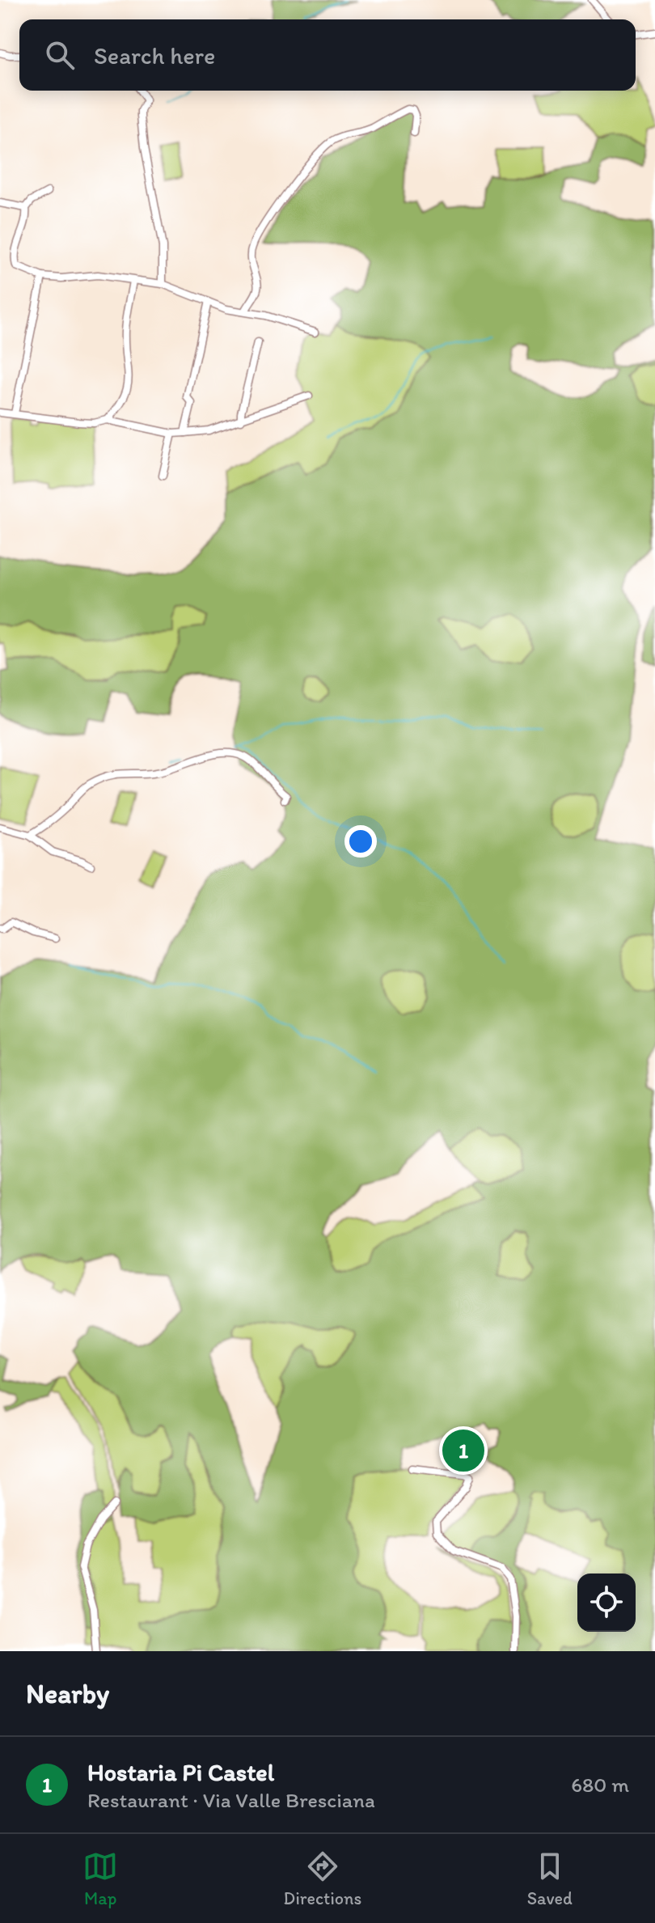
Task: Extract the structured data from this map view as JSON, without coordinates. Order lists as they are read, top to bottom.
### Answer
{
  "page": {
    "search": "Search here",
    "pins": "1",
    "heading": "Nearby",
    "list": [
      {
        "mark": "1",
        "name": "Hostaria Pi Castel",
        "note": "Restaurant · Via Valle Bresciana",
        "value": "680 m"
      }
    ],
    "nav": ["Map", "Directions", "Saved"]
  }
}
